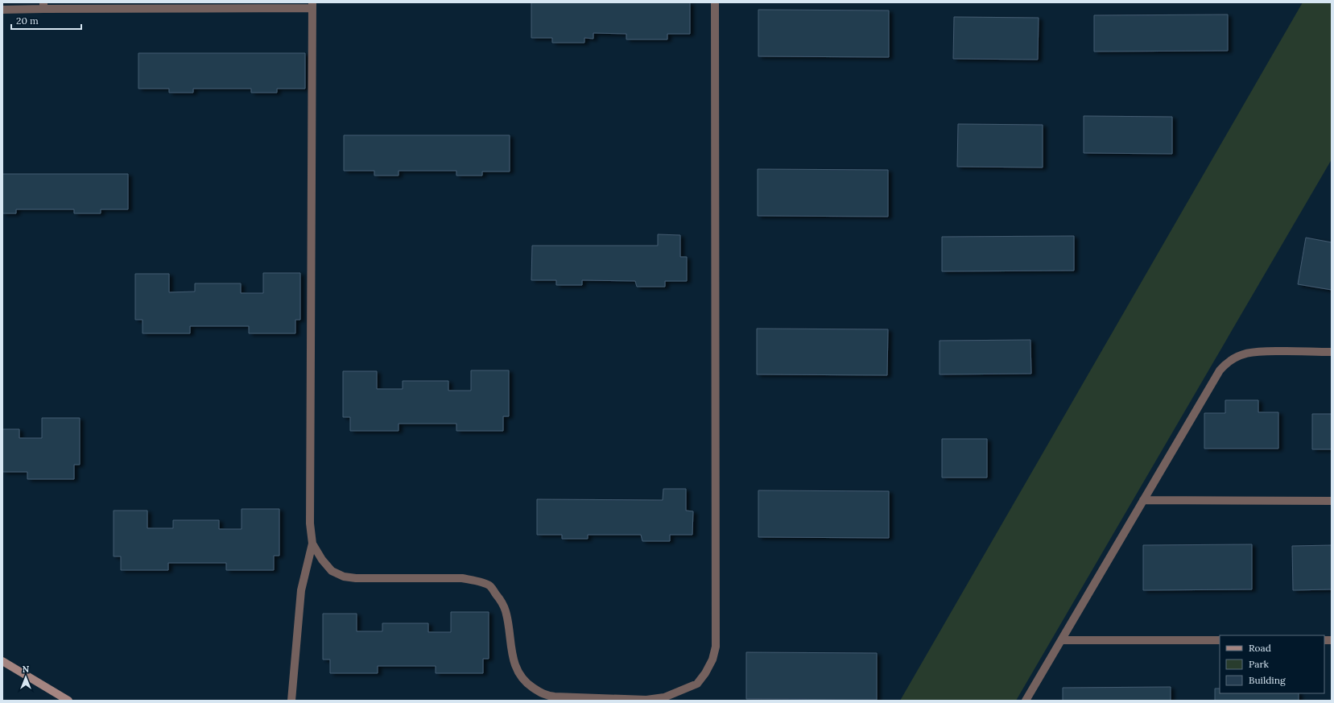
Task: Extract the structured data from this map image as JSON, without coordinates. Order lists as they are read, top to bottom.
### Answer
{
  "legend": ["Road", "Park", "Building"],
  "scale_bar": "20 m",
  "north": "top"
}
